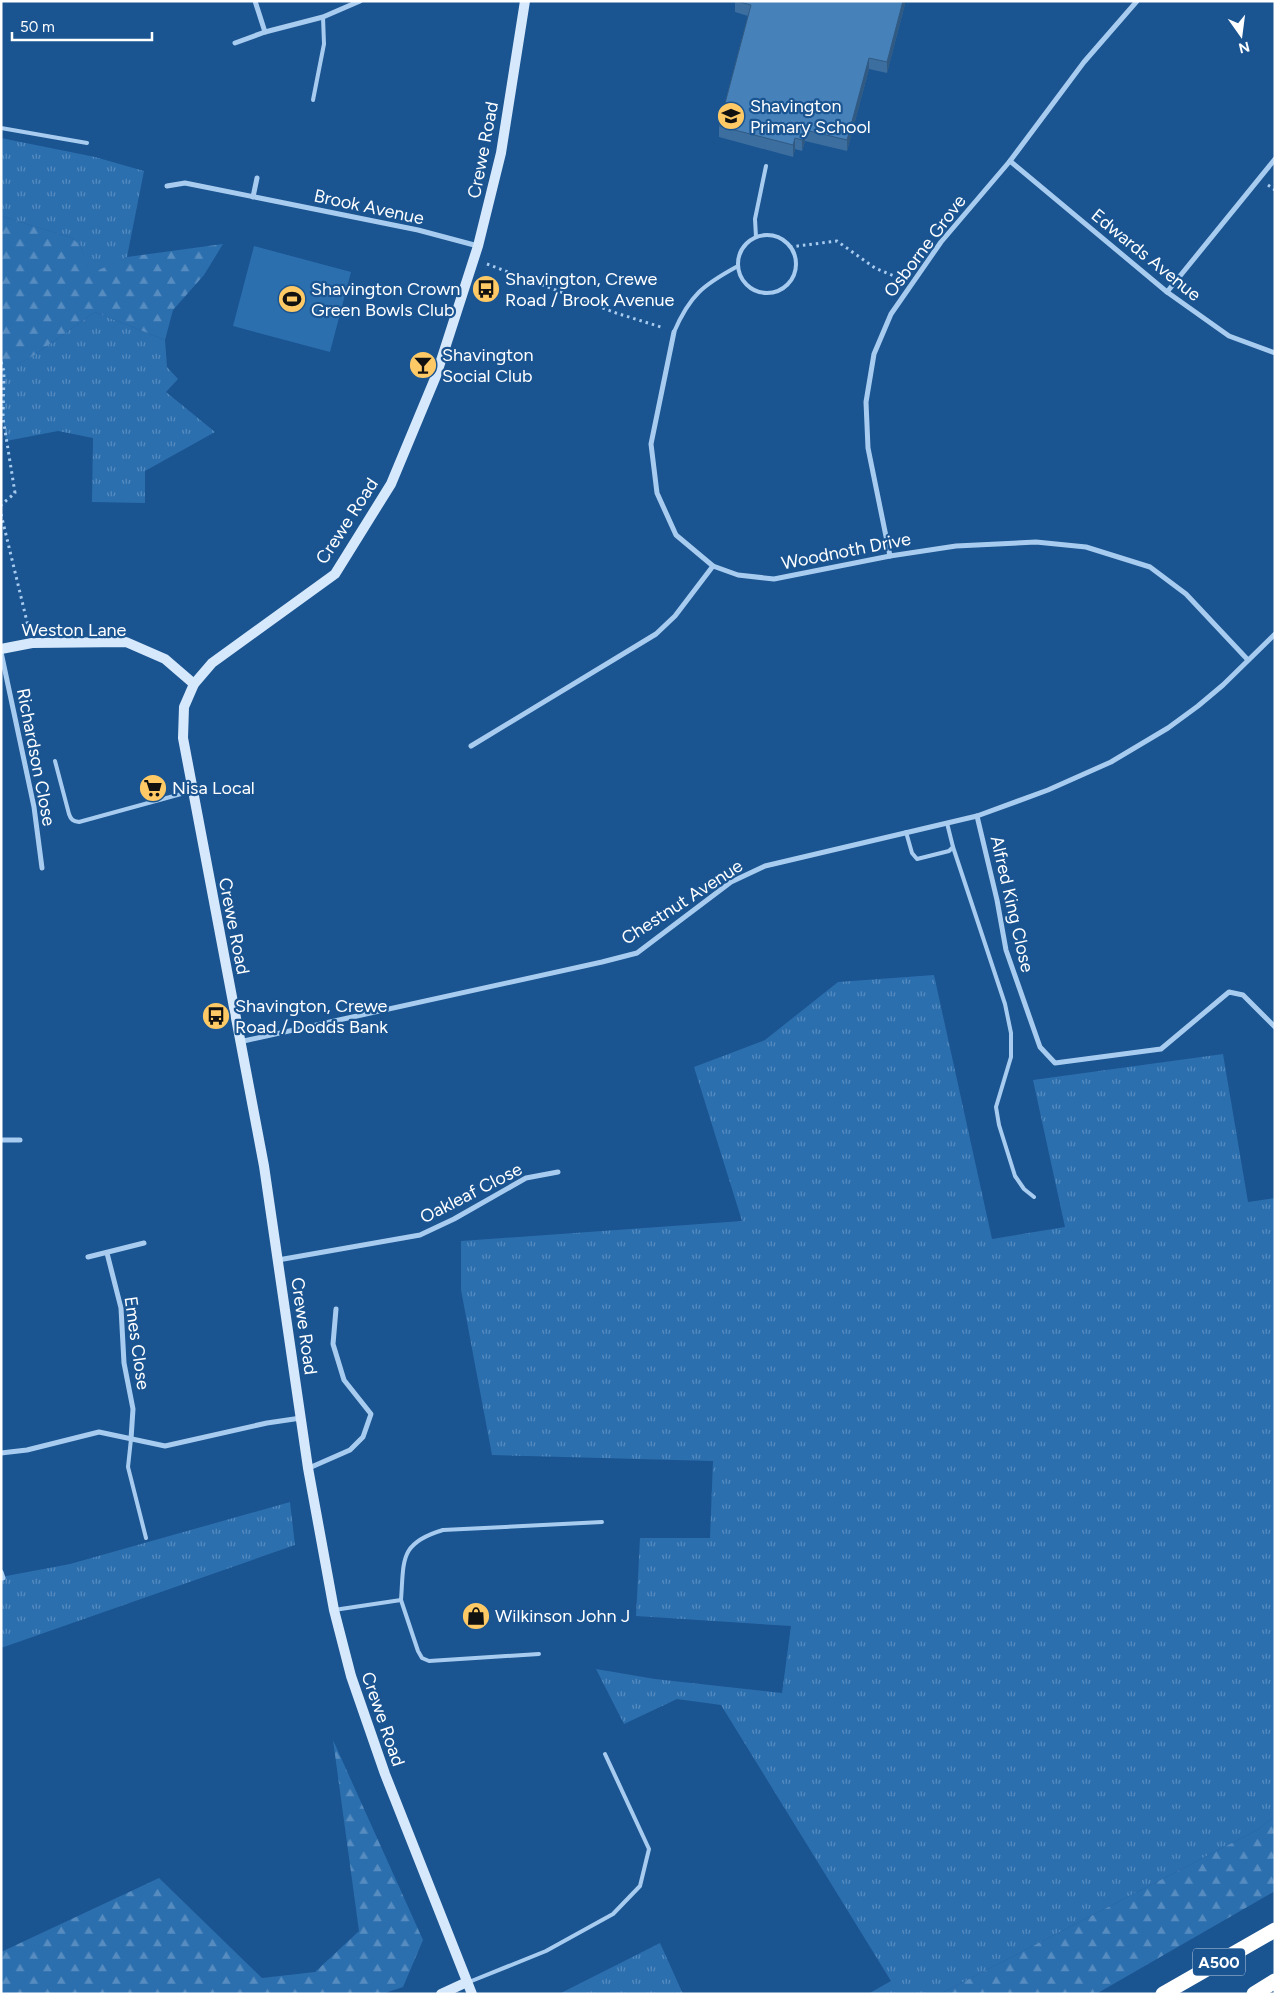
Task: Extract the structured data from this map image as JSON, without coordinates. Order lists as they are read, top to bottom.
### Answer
{
  "streets": {
    "highway": ["A500"],
    "main road": ["Crewe Road", "Weston Lane"],
    "street": [
      "Brook Avenue",
      "Osborne Grove",
      "Edwards Avenue",
      "Woodnoth Drive",
      "Richardson Close",
      "Chestnut Avenue",
      "Alfred King Close",
      "Oakleaf Close",
      "Emes Close"
    ]
  },
  "crossings": [
    ["Crewe Road", "Brook Avenue"],
    ["Crewe Road", "Weston Lane"],
    ["Crewe Road", "Chestnut Avenue"],
    ["Crewe Road", "Oakleaf Close"],
    ["Osborne Grove", "Edwards Avenue"],
    ["Osborne Grove", "Woodnoth Drive"],
    ["Woodnoth Drive", "Chestnut Avenue"],
    ["Weston Lane", "Richardson Close"],
    ["Chestnut Avenue", "Alfred King Close"]
  ],
  "places": {
    "school or university": ["Shavington Primary School"],
    "bus stop": ["Shavington, Crewe Road / Brook Avenue", "Shavington, Crewe Road / Dodds Bank"],
    "sports": ["Shavington Crown Green Bowls Club"],
    "bar": ["Shavington Social Club"],
    "supermarket": ["Nisa Local"],
    "shop": ["Wilkinson John J"]
  },
  "scale_bar": "50 m",
  "north": "bottom"
}
